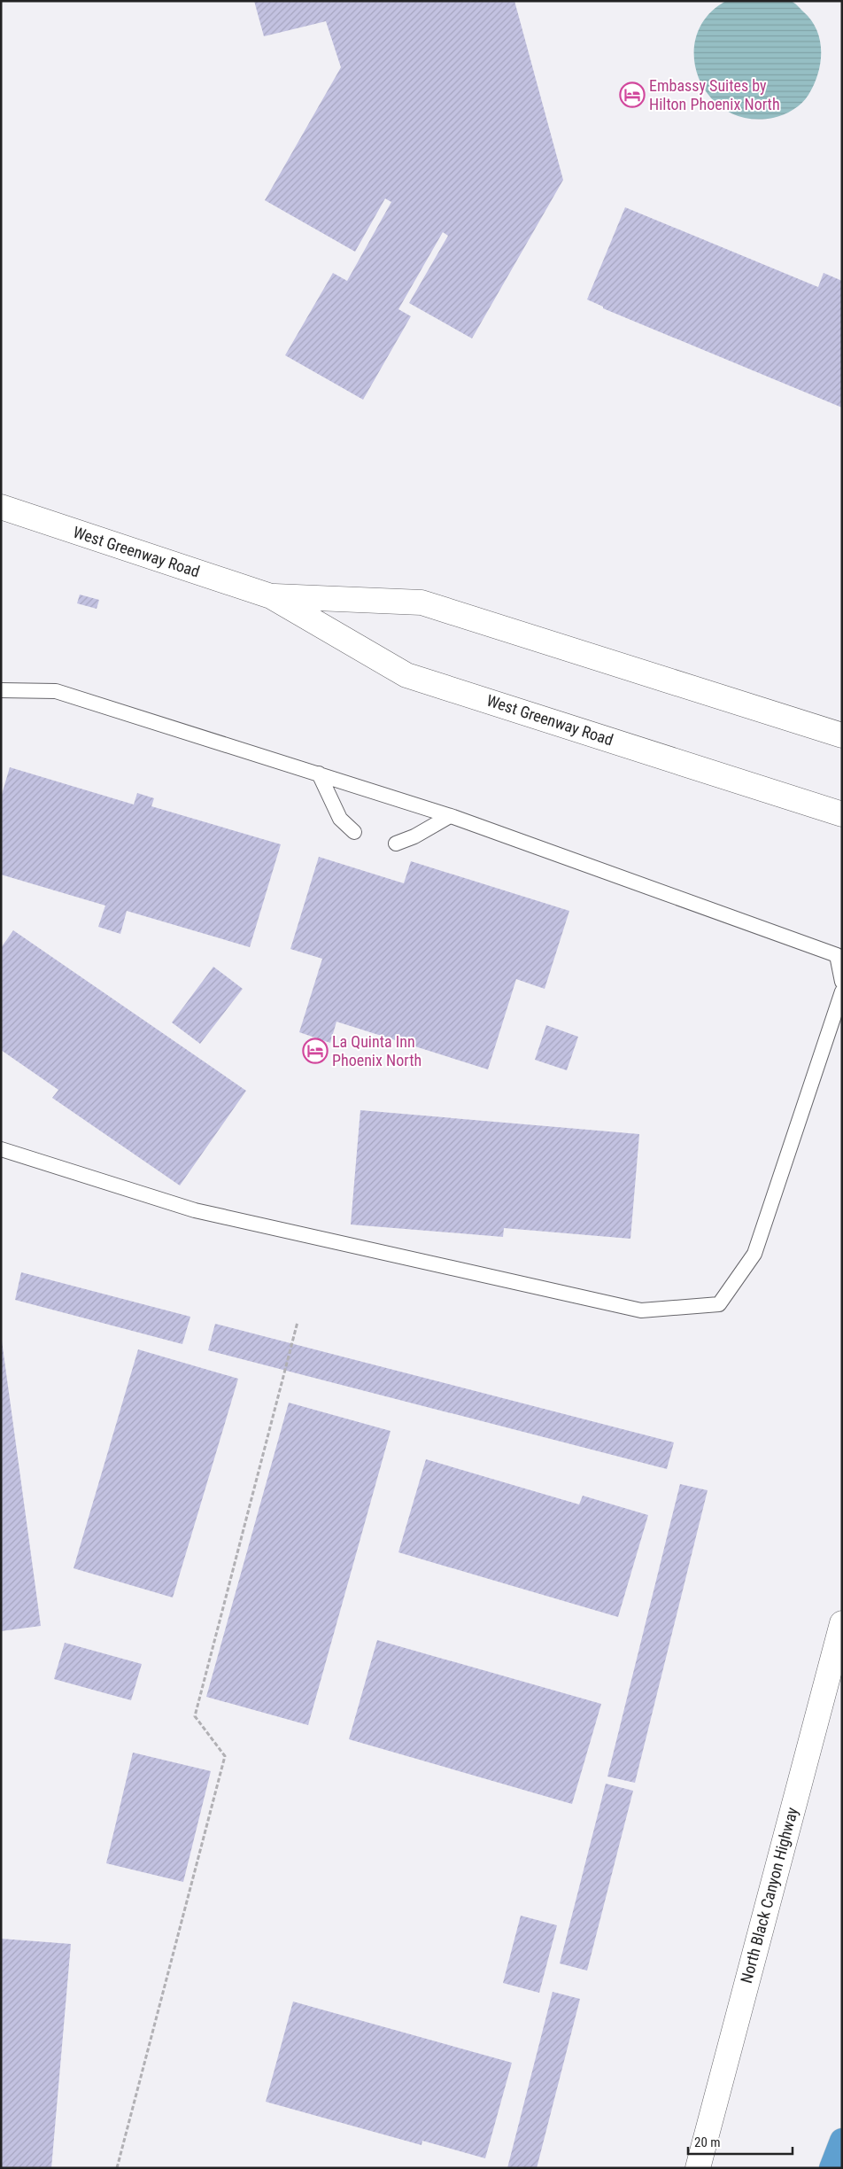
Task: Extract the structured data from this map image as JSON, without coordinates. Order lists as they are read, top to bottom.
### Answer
{
  "streets": {
    "main road": ["West Greenway Road", "North Black Canyon Highway"]
  },
  "places": {
    "hotel": ["Embassy Suites by Hilton Phoenix North", "La Quinta Inn Phoenix North"]
  },
  "scale_bar": "20 m"
}
